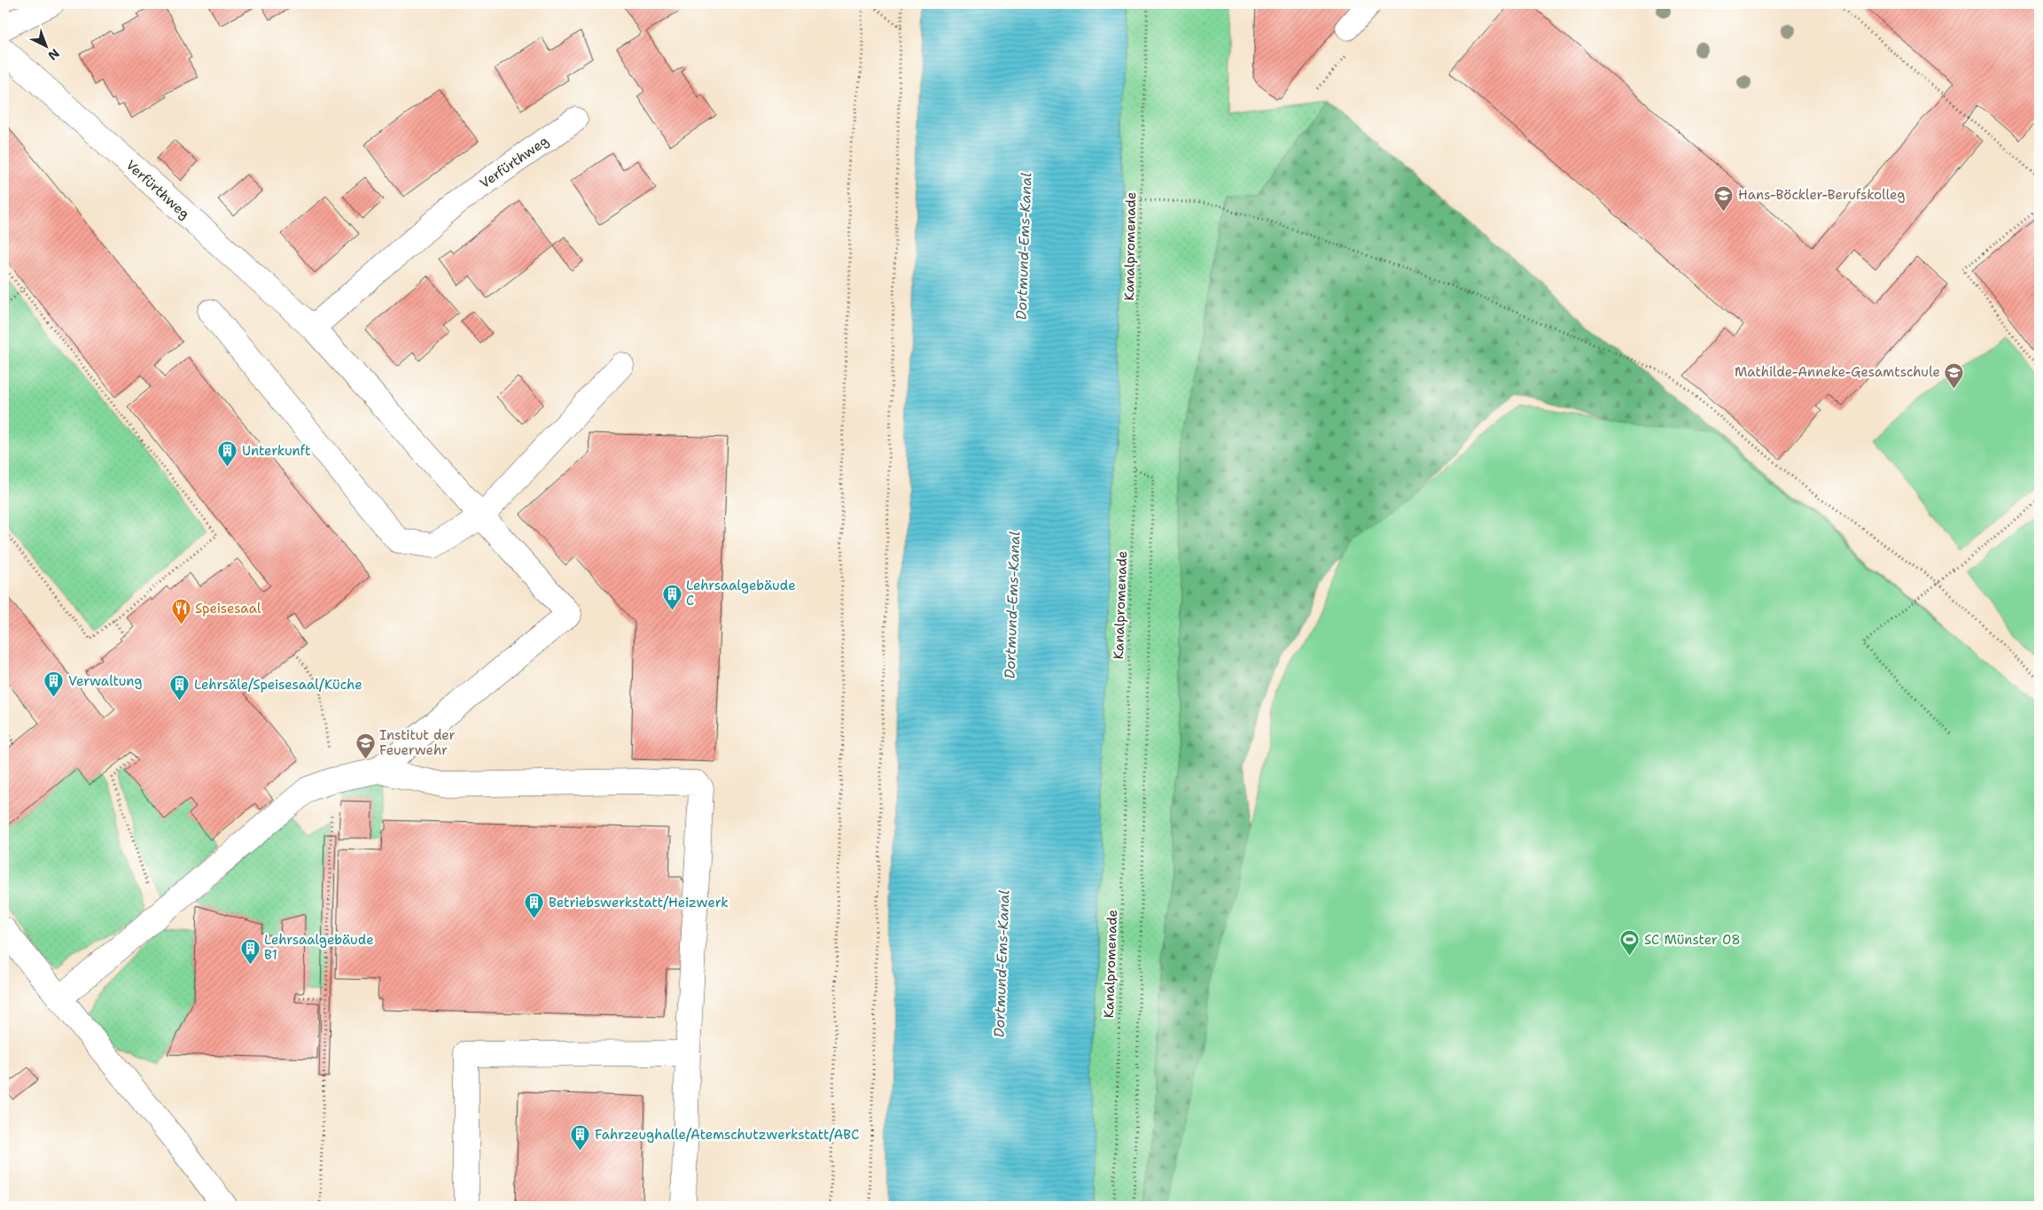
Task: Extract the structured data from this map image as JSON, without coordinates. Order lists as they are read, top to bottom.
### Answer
{
  "streets": {
    "street": ["Verfürthweg"],
    "path": ["Kanalpromenade"]
  },
  "water": ["Dortmund-Ems-Kanal"],
  "places": {
    "school or university": ["Hans-Böckler-Berufskolleg", "Mathilde-Anneke-Gesamtschule", "Institut der Feuerwehr"],
    "building": [
      "Unterkunft",
      "Lehrsaalgebäude C",
      "Verwaltung",
      "Lehrsäle/Speisesaal/Küche",
      "Betriebswerkstatt/Heizwerk",
      "Lehrsaalgebäude B1",
      "Fahrzeughalle/Atemschutzwerkstatt/ABC"
    ],
    "restaurant": ["Speisesaal"],
    "sports": ["SC Münster 08"]
  },
  "north": "bottom right"
}
